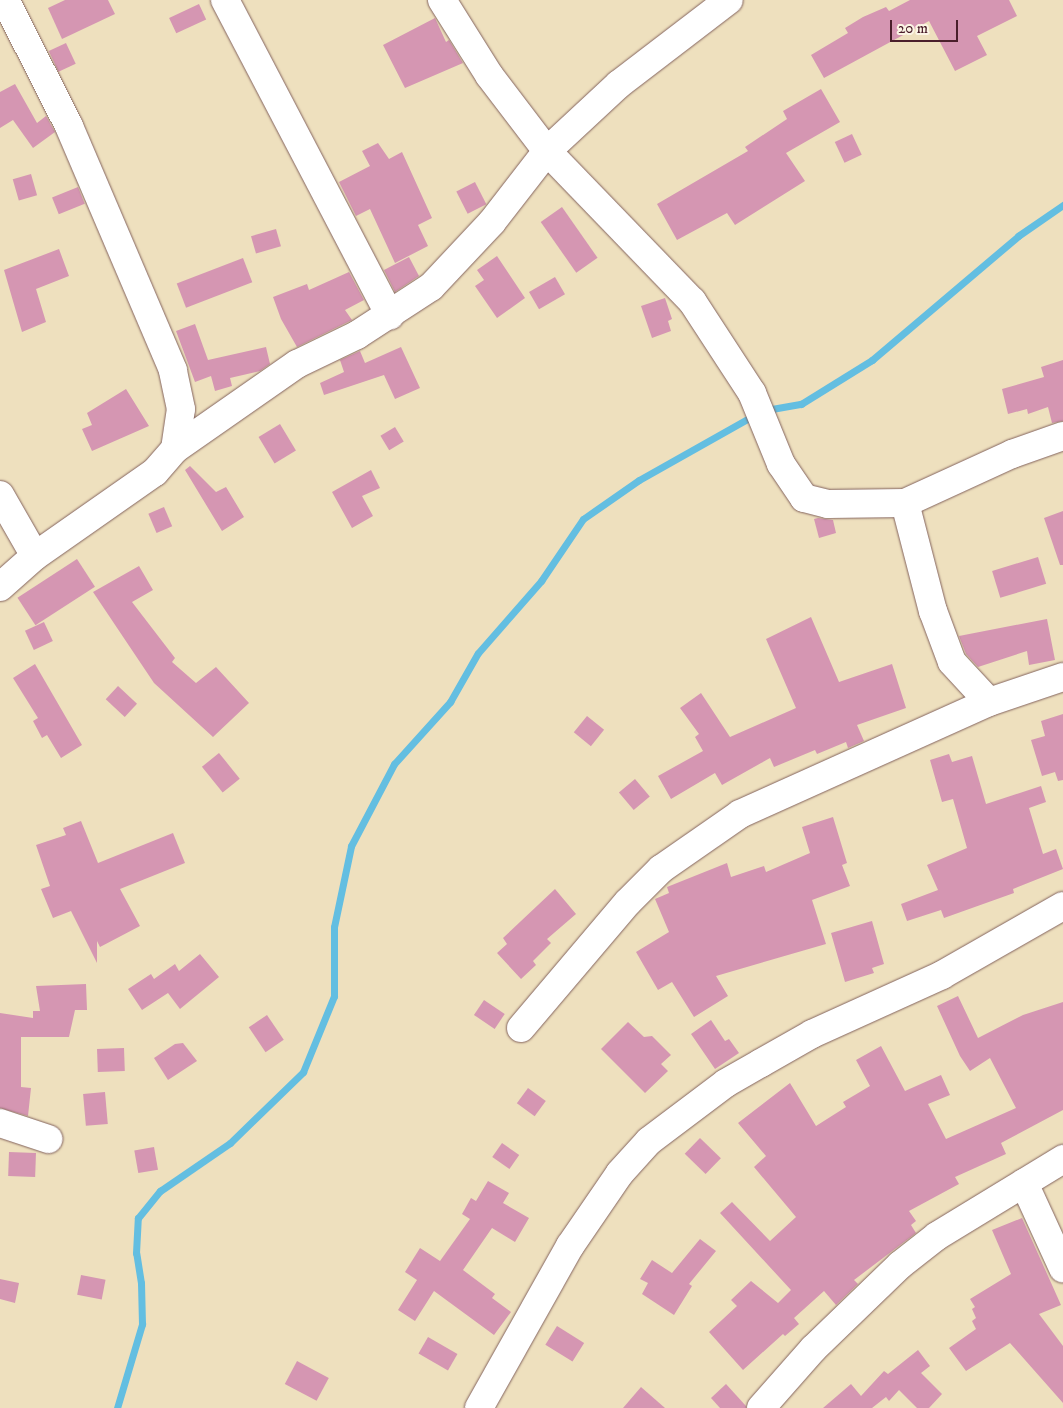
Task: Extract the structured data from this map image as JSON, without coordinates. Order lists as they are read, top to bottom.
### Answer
{
  "scale_bar": "20 m"
}
